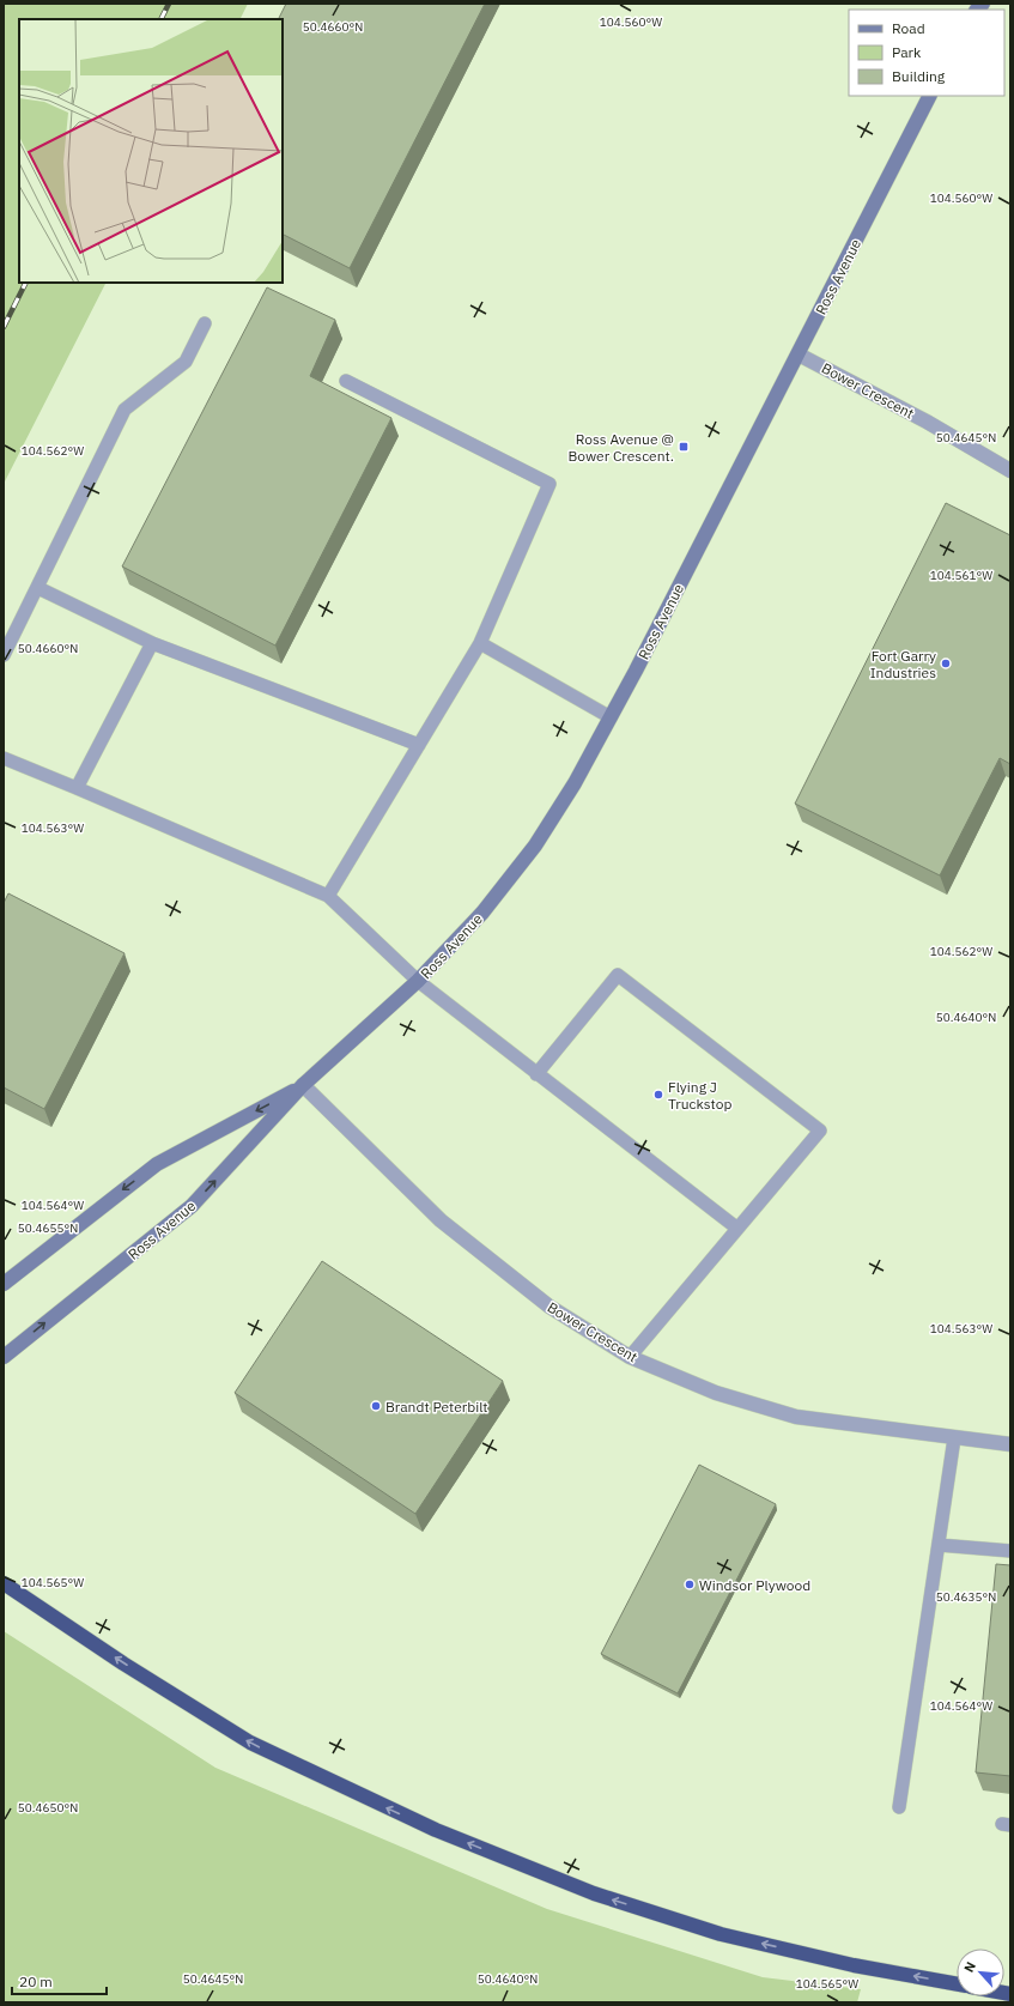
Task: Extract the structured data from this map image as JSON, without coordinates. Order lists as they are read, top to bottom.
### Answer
{
  "streets": {
    "main road": ["Ross Avenue"],
    "street": ["Bower Crescent"]
  },
  "crossings": [
    ["Ross Avenue", "Bower Crescent"]
  ],
  "places": {
    "transit": ["Ross Avenue @ Bower Crescent."],
    "other": [
      "Fort Garry Industries",
      "Flying J Truckstop",
      "Brandt Peterbilt",
      "Windsor Plywood"
    ]
  },
  "legend": ["Road", "Park", "Building"],
  "scale_bar": "20 m",
  "north": "top left",
  "coordinates": [
    "104.560°W",
    "50.4660°N",
    "50.4645°N",
    "104.562°W",
    "104.561°W",
    "104.563°W",
    "50.4640°N",
    "104.564°W",
    "50.4655°N",
    "104.565°W",
    "50.4635°N",
    "50.4650°N"
  ]
}
